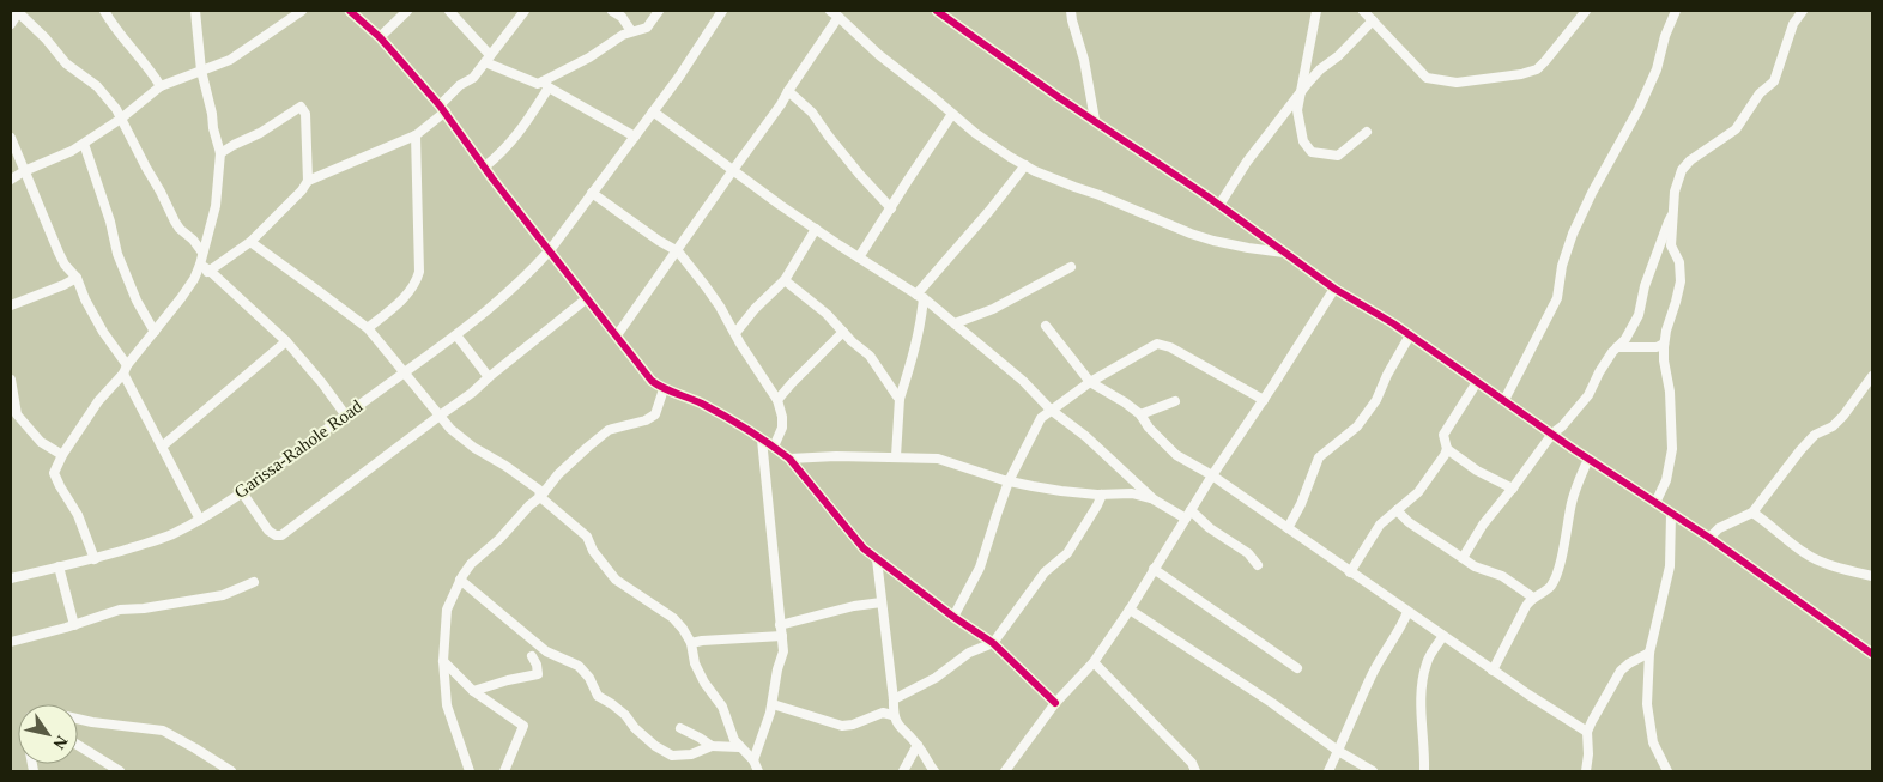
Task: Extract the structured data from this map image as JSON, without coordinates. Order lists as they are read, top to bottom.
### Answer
{
  "streets": {
    "street": ["Garissa-Rahole Road"]
  },
  "north": "bottom right"
}
